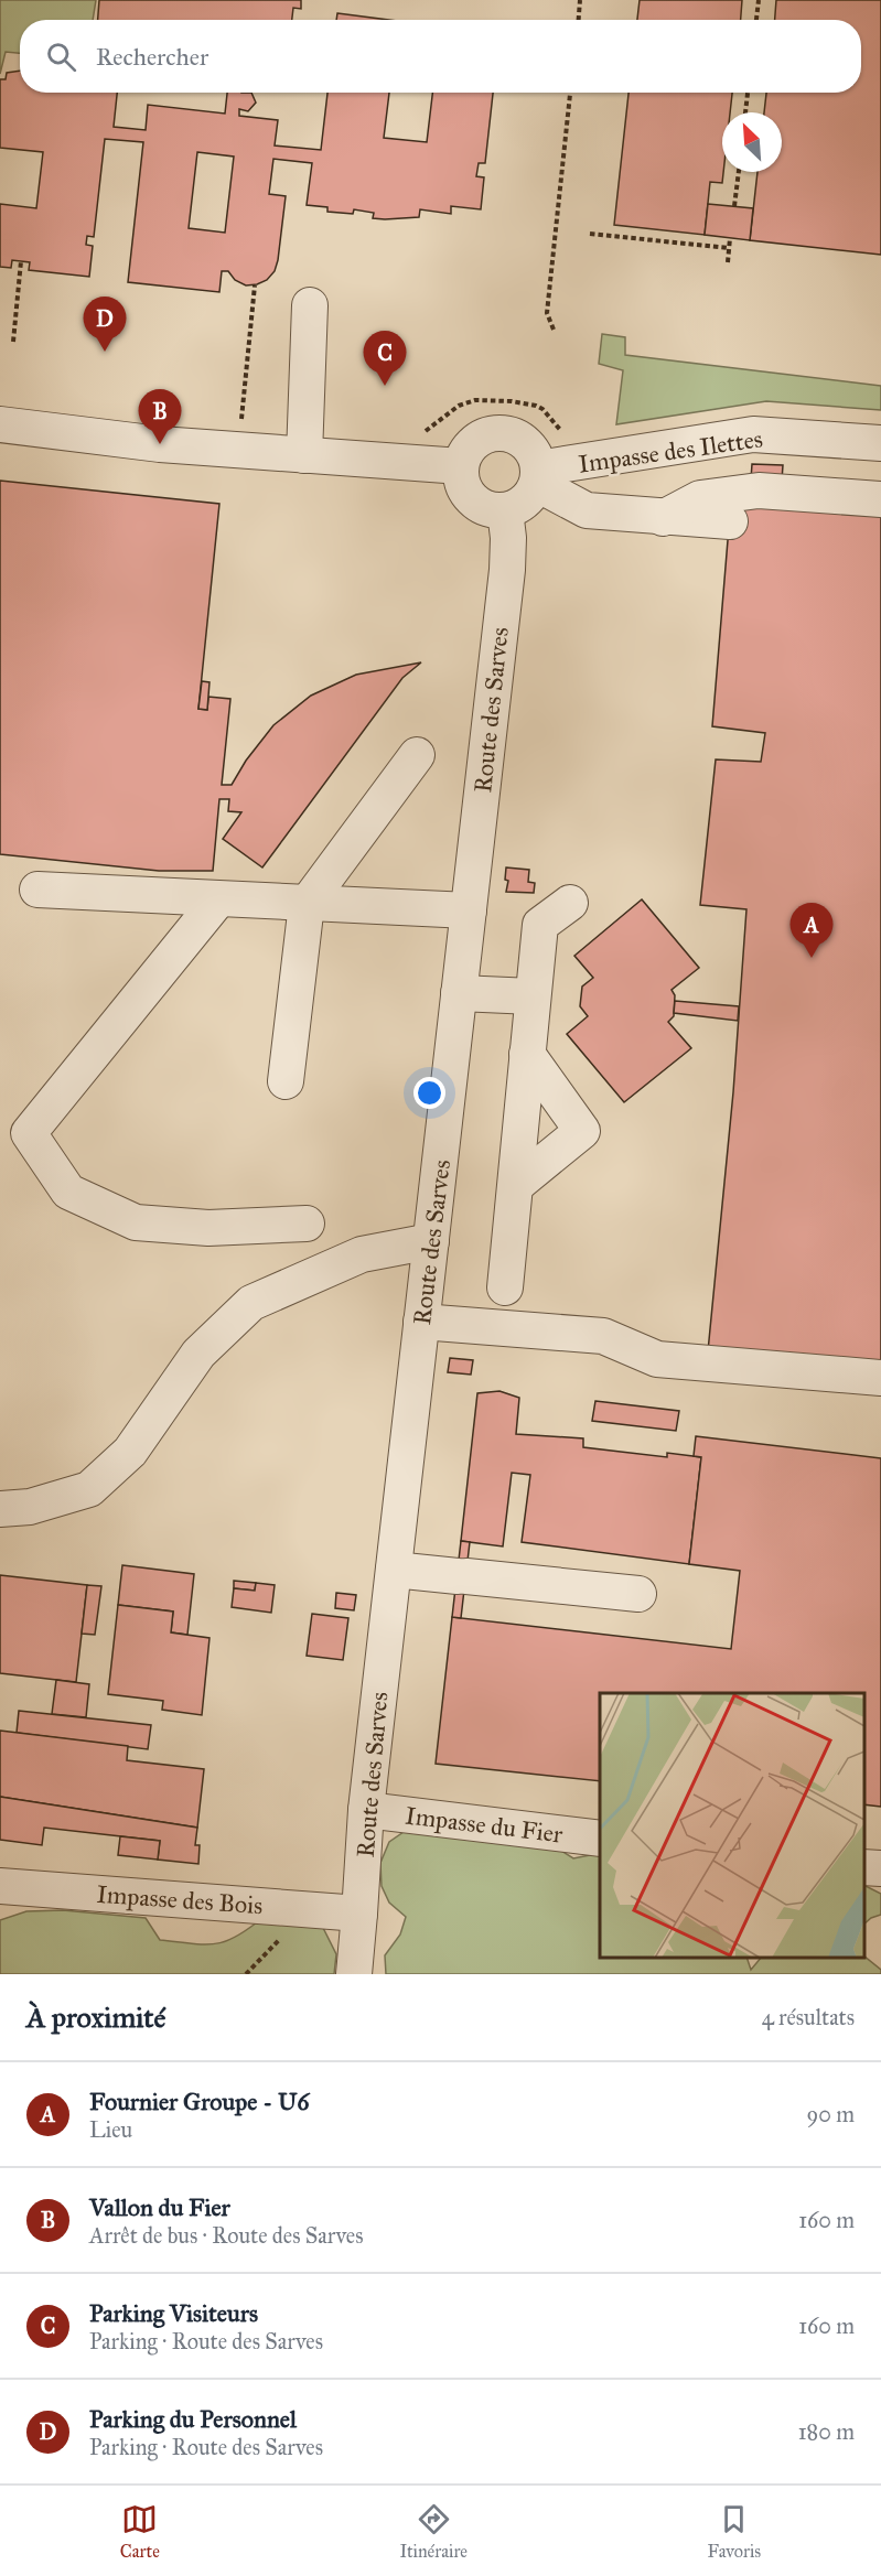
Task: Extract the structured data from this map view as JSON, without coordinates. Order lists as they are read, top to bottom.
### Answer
{
  "streets": {
    "street": [
      "Impasse des Ilettes",
      "Route des Sarves",
      "Impasse du Fier",
      "Impasse des Bois"
    ]
  },
  "crossings": [
    ["Impasse des Ilettes", "Route des Sarves"],
    ["Route des Sarves", "Impasse du Fier"],
    ["Route des Sarves", "Impasse des Bois"]
  ],
  "north": "top left",
  "page": {
    "search": "Rechercher",
    "pins": [
      "D",
      "C",
      "B",
      "A"
    ],
    "heading": ["À proximité", "4 résultats"],
    "list": [
      {
        "mark": "A",
        "name": "Fournier Groupe - U6",
        "note": "Lieu",
        "value": "90 m"
      },
      {
        "mark": "B",
        "name": "Vallon du Fier",
        "note": "Arrêt de bus · Route des Sarves",
        "value": "160 m"
      },
      {
        "mark": "C",
        "name": "Parking Visiteurs",
        "note": "Parking · Route des Sarves",
        "value": "160 m"
      },
      {
        "mark": "D",
        "name": "Parking du Personnel",
        "note": "Parking · Route des Sarves",
        "value": "180 m"
      }
    ],
    "nav": ["Carte", "Itinéraire", "Favoris"]
  }
}
